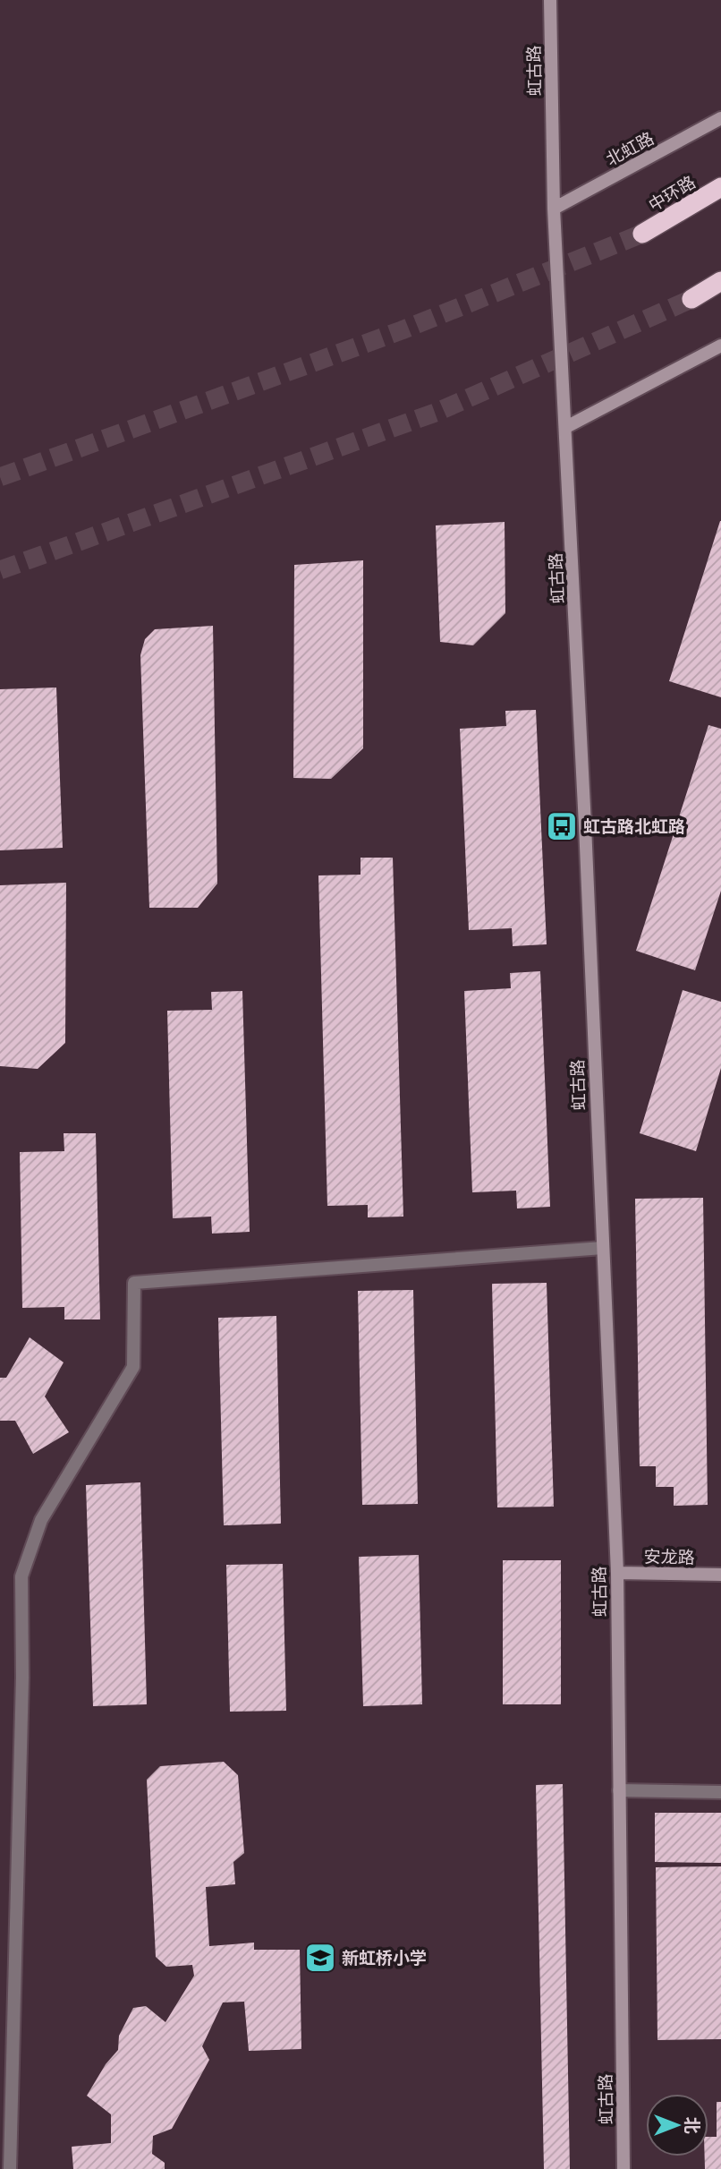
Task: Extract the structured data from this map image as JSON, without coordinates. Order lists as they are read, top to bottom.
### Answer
{
  "streets": {
    "highway": ["中环路"],
    "street": ["虹古路", "北虹路", "安龙路"]
  },
  "crossings": [
    ["虹古路", "北虹路"],
    ["虹古路", "安龙路"]
  ],
  "places": {
    "bus stop": ["虹古路北虹路"],
    "school or university": ["新虹桥小学"]
  },
  "north": "right"
}
